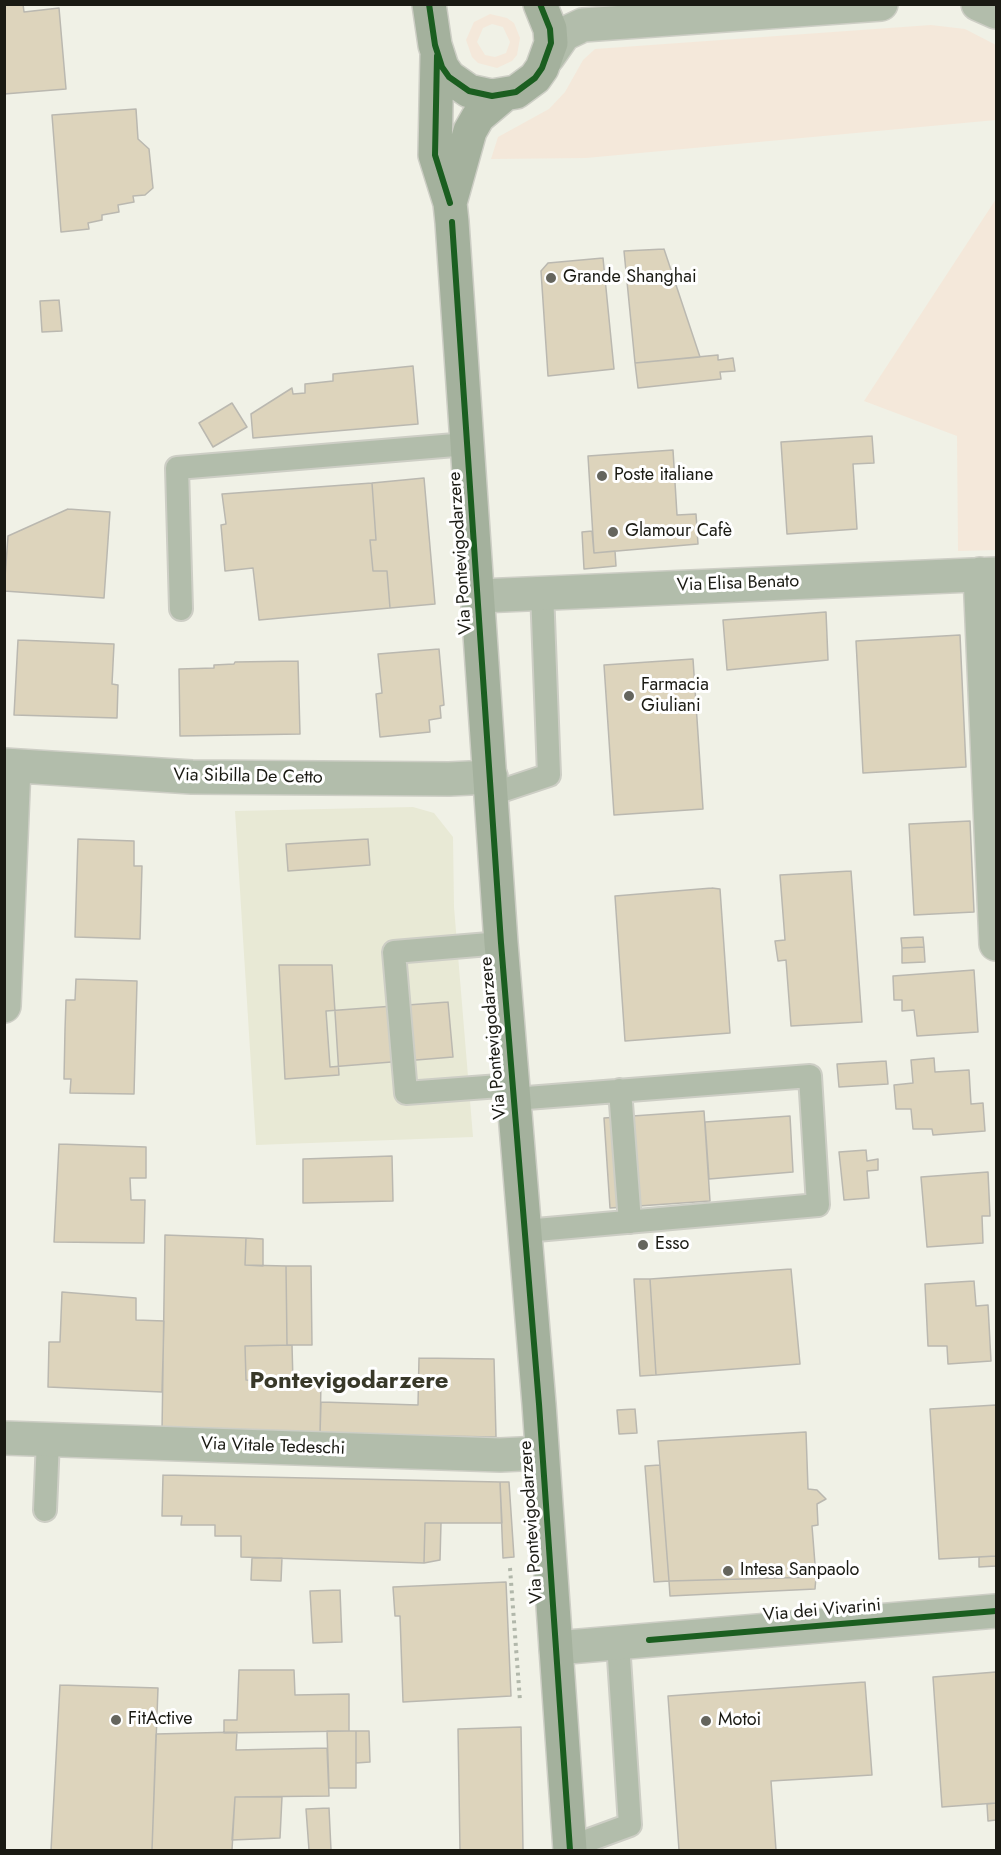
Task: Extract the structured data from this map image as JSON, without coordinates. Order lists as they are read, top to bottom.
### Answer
{
  "streets": {
    "main road": ["Via Pontevigodarzere"],
    "street": [
      "Via Elisa Benato",
      "Via Sibilla De Cetto",
      "Via Vitale Tedeschi",
      "Via dei Vivarini"
    ]
  },
  "crossings": [
    ["Via Pontevigodarzere", "Via Elisa Benato"],
    ["Via Pontevigodarzere", "Via Sibilla De Cetto"],
    ["Via Pontevigodarzere", "Via Vitale Tedeschi"],
    ["Via Pontevigodarzere", "Via dei Vivarini"]
  ],
  "districts": ["Pontevigodarzere"],
  "places": [
    "Grande Shanghai",
    "Poste italiane",
    "Glamour Cafè",
    "Farmacia Giuliani",
    "Esso",
    "Intesa Sanpaolo",
    "FitActive",
    "Motoi"
  ]
}
